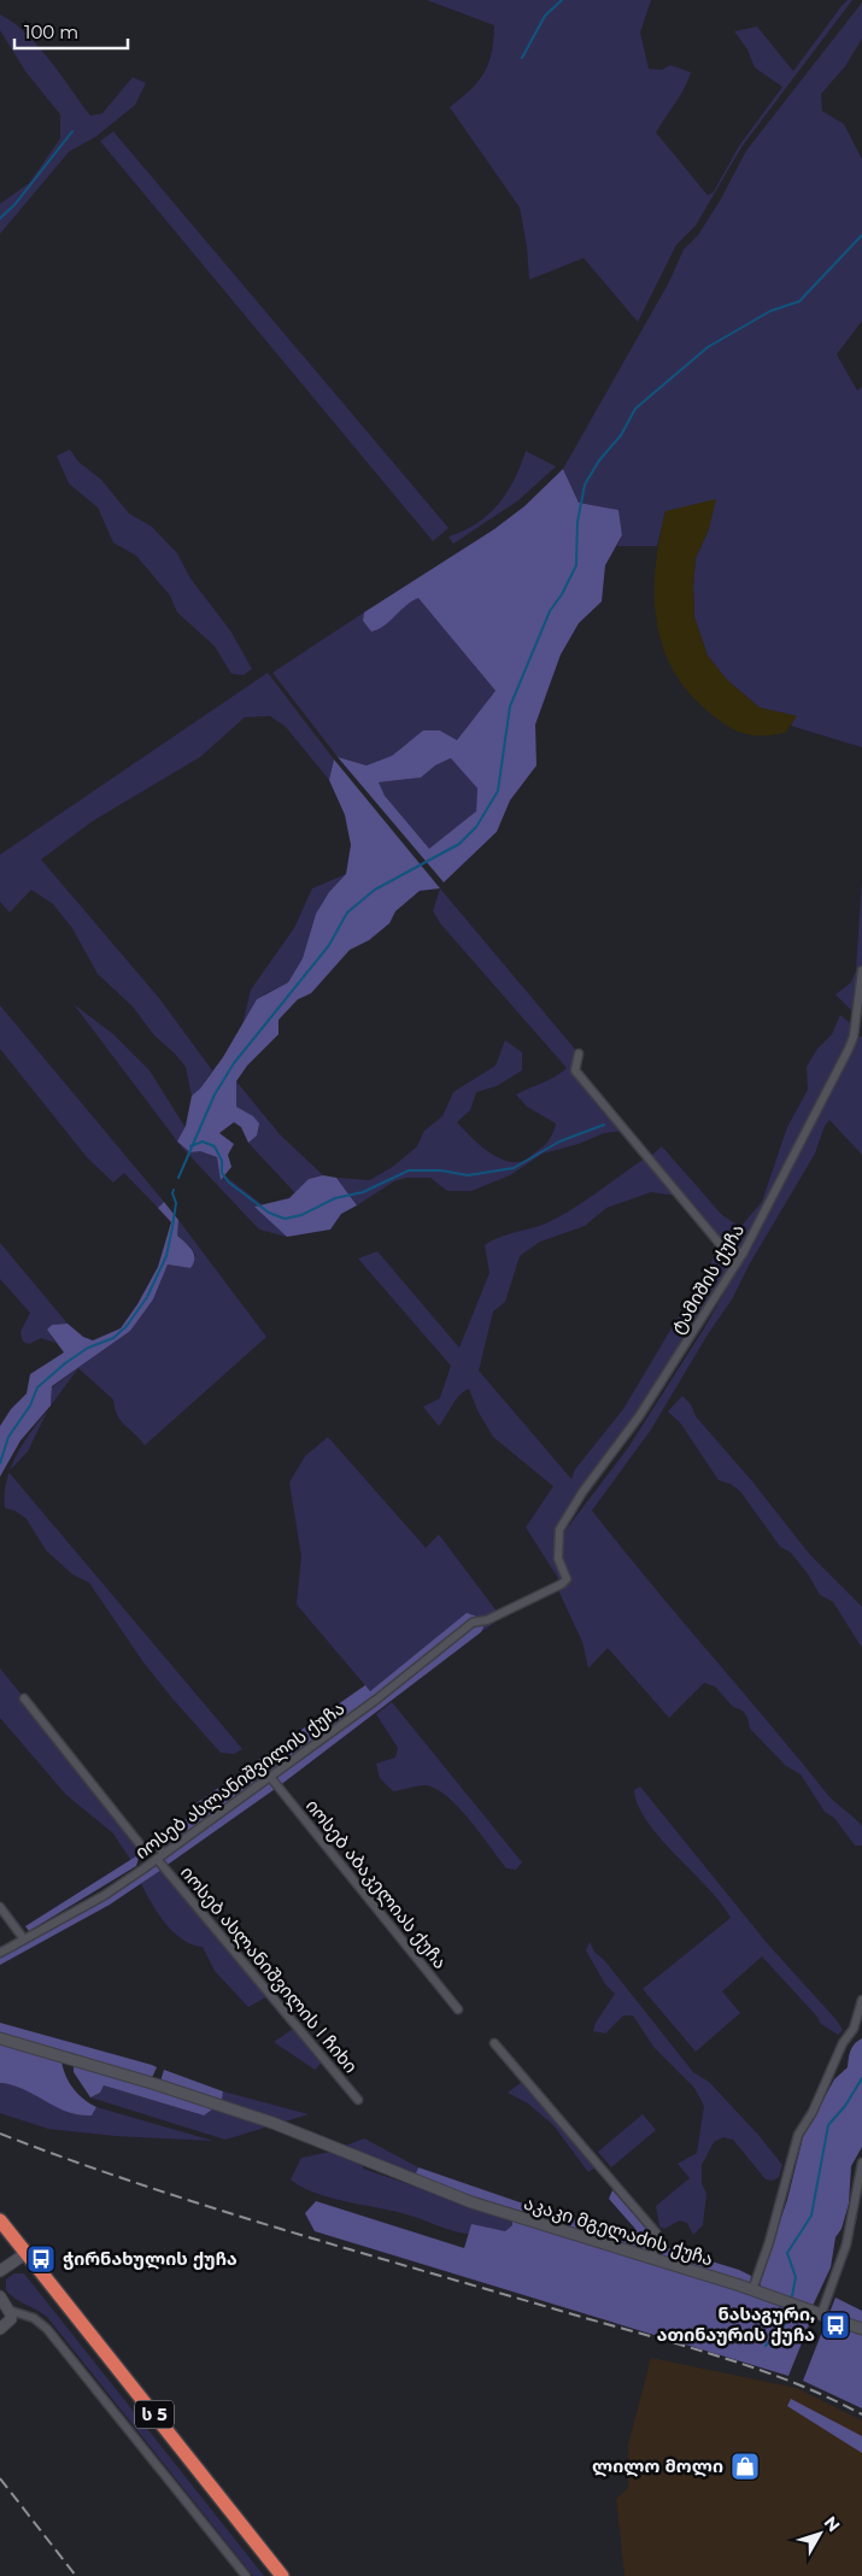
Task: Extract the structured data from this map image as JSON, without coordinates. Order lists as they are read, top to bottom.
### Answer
{
  "streets": {
    "highway": ["ს 5"],
    "street": [
      "ტამიშის ქუჩა",
      "იოსებ ასლანიშვილის ქუჩა",
      "იოსებ აბაკელიას ქუჩა",
      "იოსებ ასლანიშვილის I ჩიხი",
      "აკაკი მგელაძის ქუჩა"
    ]
  },
  "crossings": [
    ["ტამიშის ქუჩა", "იოსებ ასლანიშვილის ქუჩა"],
    ["იოსებ ასლანიშვილის ქუჩა", "იოსებ აბაკელიას ქუჩა"],
    ["იოსებ ასლანიშვილის ქუჩა", "იოსებ ასლანიშვილის I ჩიხი"]
  ],
  "places": {
    "bus stop": ["ჭირნახულის ქუჩა", "ნასაგური, ათინაურის ქუჩა"],
    "shop": ["ლილო მოლი"]
  },
  "scale_bar": "100 m",
  "north": "top right"
}
